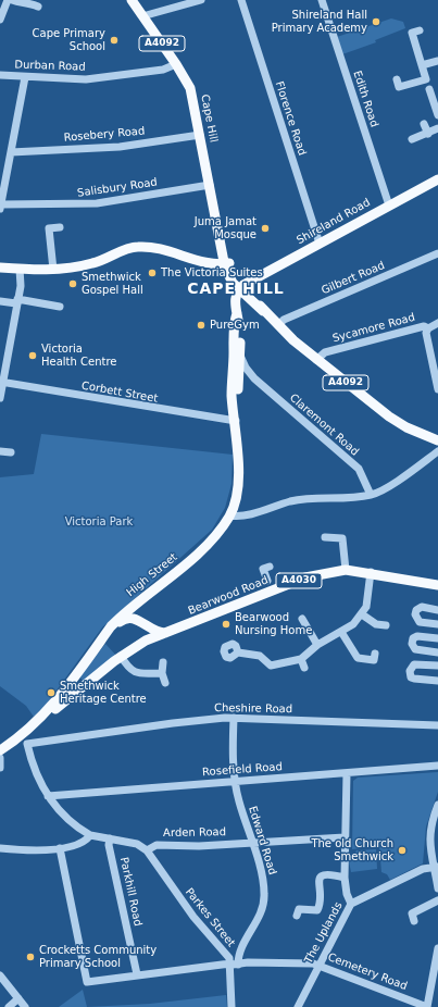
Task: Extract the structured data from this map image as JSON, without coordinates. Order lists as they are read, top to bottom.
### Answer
{
  "streets": {
    "main road": [
      "A4092",
      "Cape Hill",
      "Shireland Road",
      "High Street",
      "A4030",
      "Bearwood Road"
    ],
    "street": [
      "Durban Road",
      "Edith Road",
      "Florence Road",
      "Rosebery Road",
      "Salisbury Road",
      "Gilbert Road",
      "Sycamore Road",
      "Corbett Street",
      "Claremont Road",
      "Cheshire Road",
      "Rosefield Road",
      "Arden Road",
      "Edward Road",
      "Parkhill Road",
      "Parkes Street",
      "The Uplands",
      "Cemetery Road"
    ]
  },
  "crossings": [
    ["A4092", "Cape Hill"],
    ["A4092", "Shireland Road"],
    ["A4092", "Gilbert Road"],
    ["A4092", "Sycamore Road"],
    ["A4092", "A4030"],
    ["Durban Road", "Cape Hill"],
    ["Edith Road", "Shireland Road"],
    ["Cape Hill", "Rosebery Road"],
    ["Cape Hill", "Salisbury Road"],
    ["Cape Hill", "Shireland Road"],
    ["Cape Hill", "A4030"],
    ["Florence Road", "Shireland Road"],
    ["Shireland Road", "A4030"],
    ["Corbett Street", "High Street"],
    ["Claremont Road", "A4030"],
    ["High Street", "A4030"],
    ["High Street", "Bearwood Road"],
    ["High Street", "Cheshire Road"],
    ["Cheshire Road", "Edward Road"],
    ["Rosefield Road", "Edward Road"],
    ["Arden Road", "Edward Road"],
    ["Arden Road", "Parkes Street"],
    ["Edward Road", "Parkes Street"],
    ["Edward Road", "Cemetery Road"],
    ["Parkes Street", "Cemetery Road"],
    ["The Uplands", "Cemetery Road"]
  ],
  "districts": ["CAPE HILL"],
  "parks": ["Victoria Park"],
  "places": [
    "Shireland Hall Primary Academy",
    "Cape Primary School",
    "Juma Jamat Mosque",
    "The Victoria Suites",
    "Smethwick Gospel Hall",
    "PureGym",
    "Victoria Health Centre",
    "Bearwood Nursing Home",
    "Smethwick Heritage Centre",
    "The old Church Smethwick",
    "Crocketts Community Primary School"
  ]
}
